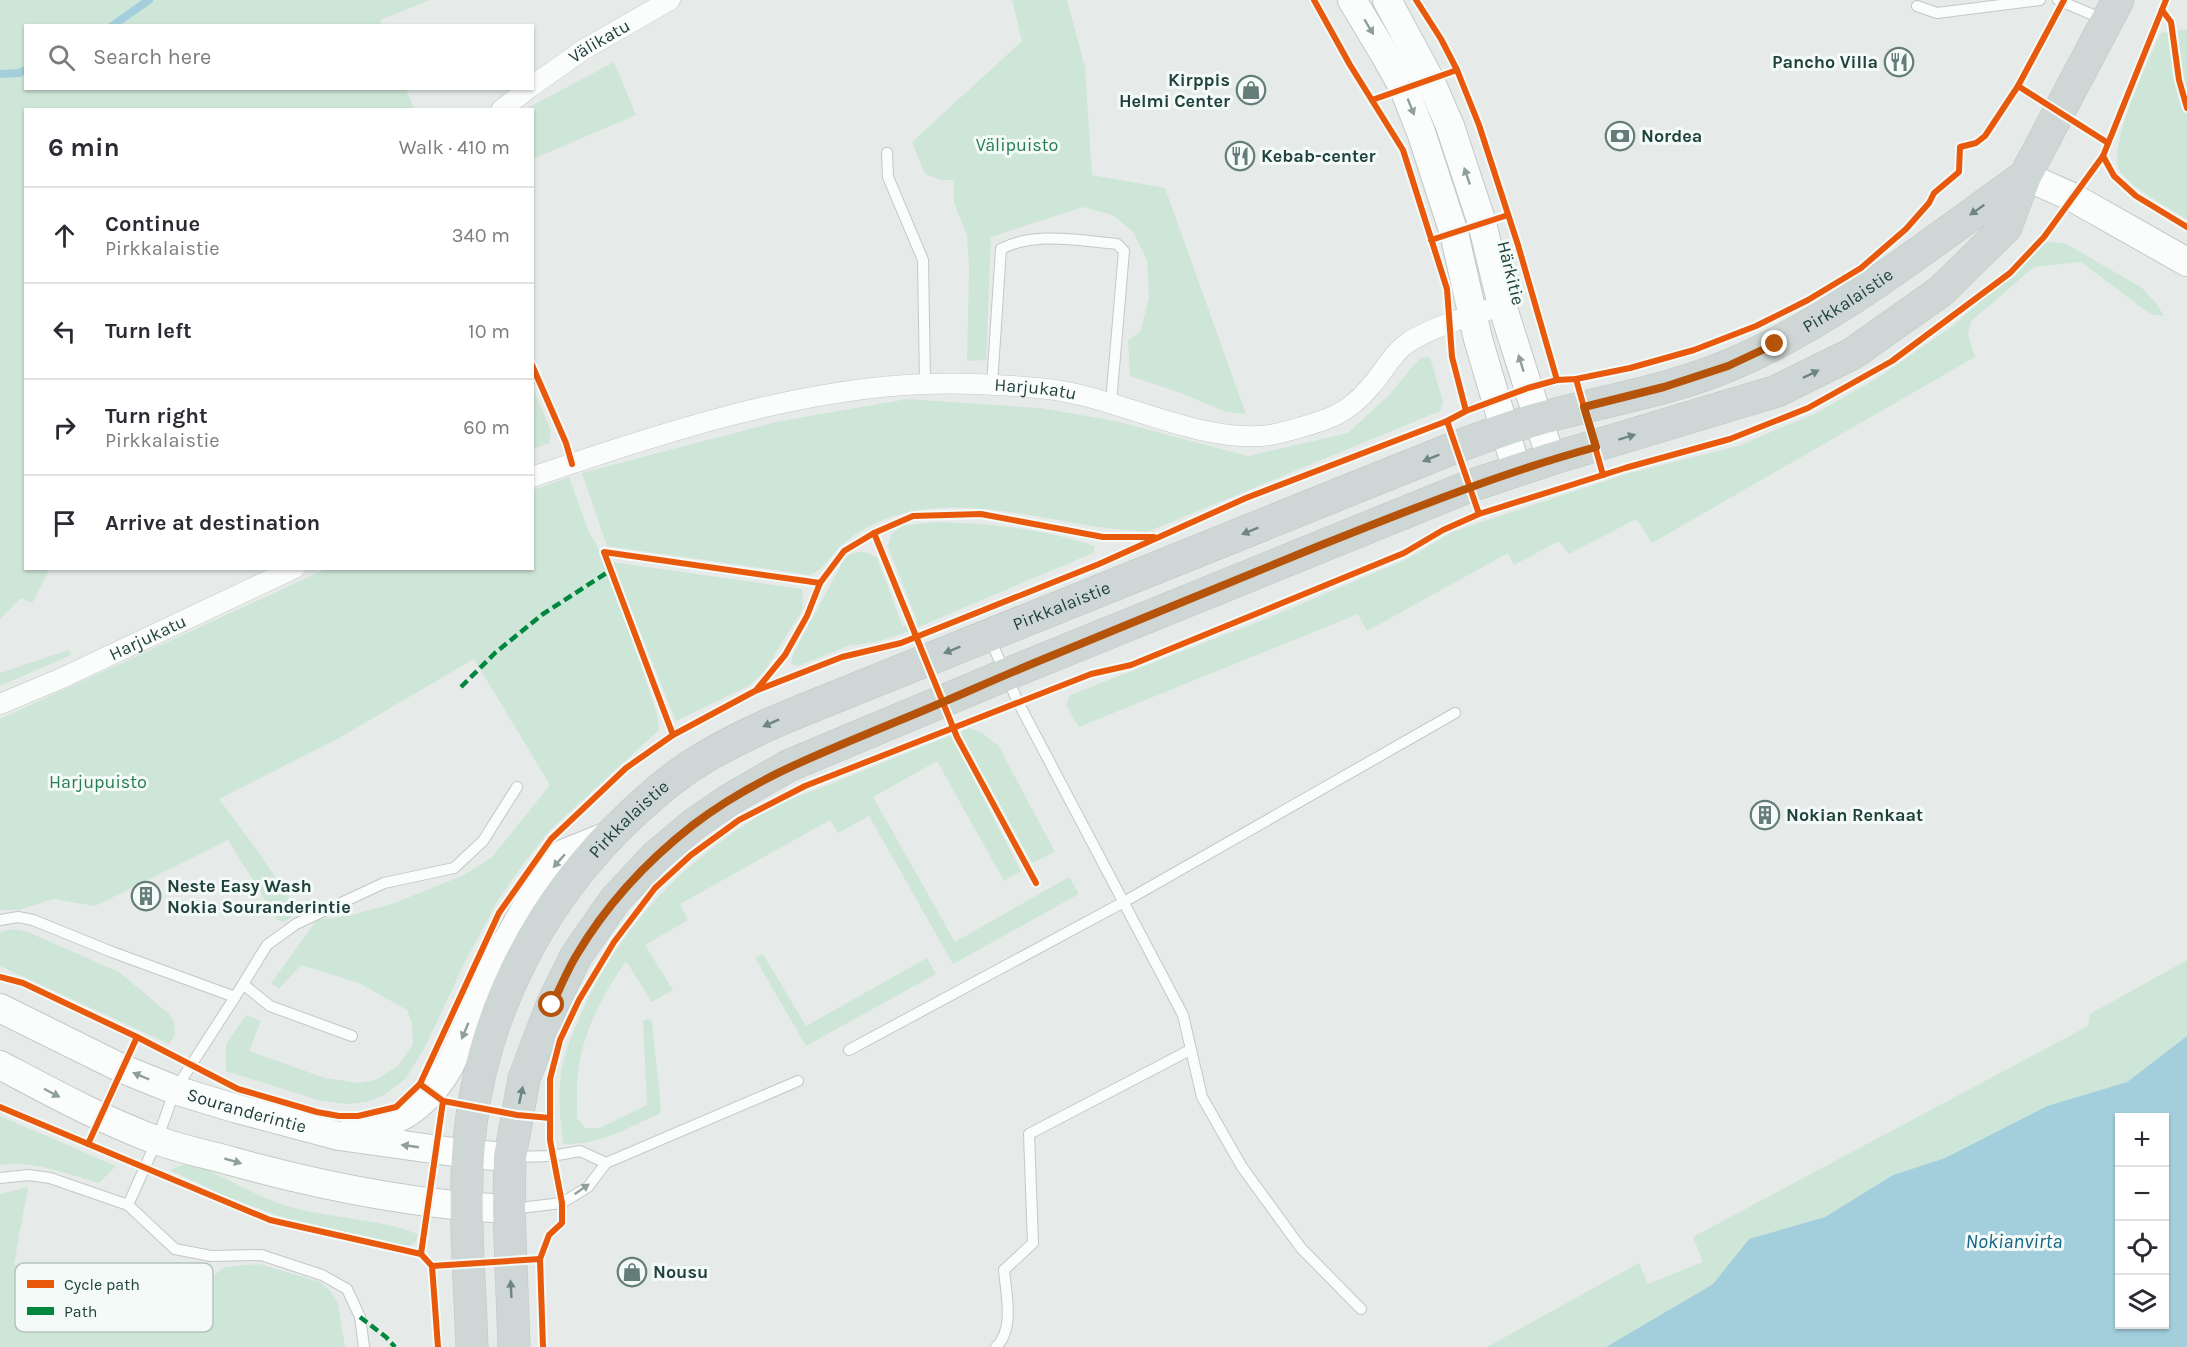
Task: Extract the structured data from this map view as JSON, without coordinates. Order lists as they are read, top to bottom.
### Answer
{
  "streets": {
    "main road": ["Pirkkalaistie"],
    "street": [
      "Välikatu",
      "Härkitie",
      "Harjukatu",
      "Souranderintie"
    ]
  },
  "crossings": [
    ["Härkitie", "Pirkkalaistie"],
    ["Härkitie", "Harjukatu"],
    ["Pirkkalaistie", "Souranderintie"]
  ],
  "water": ["Nokianvirta"],
  "parks": ["Välipuisto", "Harjupuisto"],
  "places": {
    "restaurant": ["Pancho Villa", "Kebab-center"],
    "shop": ["Kirppis Helmi Center", "Nousu"],
    "bank": ["Nordea"],
    "building": ["Nokian Renkaat", "Neste Easy Wash Nokia Souranderintie"]
  },
  "legend": ["Cycle path", "Path"],
  "page": {
    "search": "Search here",
    "heading": ["6 min", "Walk · 410 m"],
    "list": [
      ["Continue", "Pirkkalaistie", "340 m"],
      ["Turn left", "10 m"],
      ["Turn right", "Pirkkalaistie", "60 m"],
      "Arrive at destination"
    ],
    "map_buttons": ["+", "−"]
  }
}
